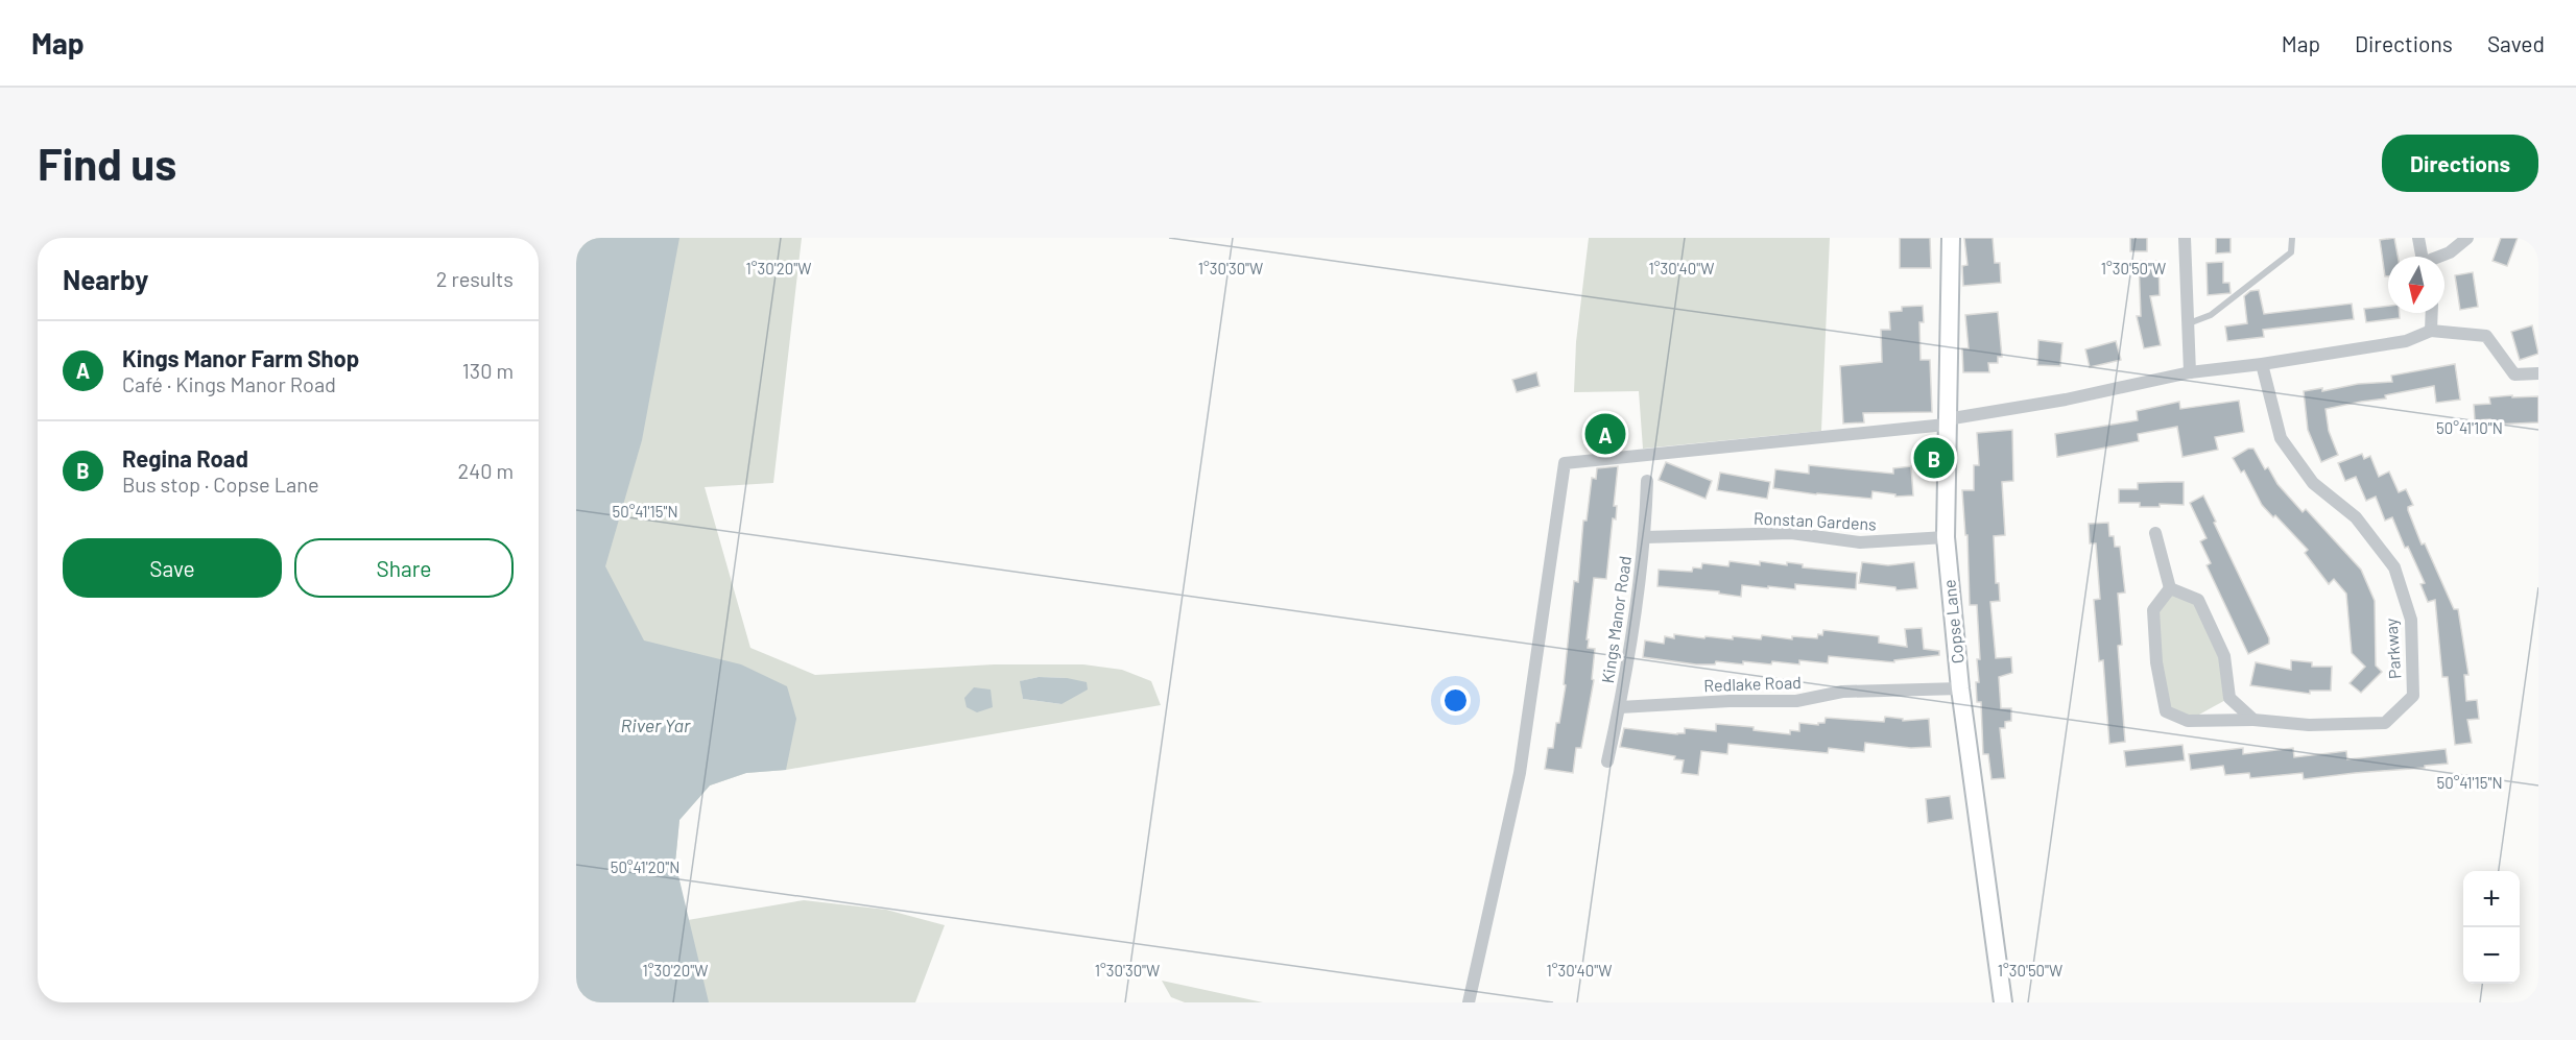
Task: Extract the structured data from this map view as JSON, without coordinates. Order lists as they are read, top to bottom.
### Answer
{
  "streets": {
    "street": [
      "Ronstan Gardens",
      "Kings Manor Road",
      "Copse Lane",
      "Parkway",
      "Redlake Road"
    ]
  },
  "crossings": [
    ["Ronstan Gardens", "Kings Manor Road"],
    ["Ronstan Gardens", "Copse Lane"],
    ["Kings Manor Road", "Redlake Road"],
    ["Copse Lane", "Redlake Road"]
  ],
  "water": ["River Yar"],
  "north": "bottom",
  "page": {
    "header": "Map",
    "nav": ["Map", "Directions", "Saved"],
    "buttons": [
      "Directions",
      ["Save", "Share"]
    ],
    "title": "Find us",
    "heading": ["Nearby", "2 results"],
    "list": [
      {
        "mark": "A",
        "name": "Kings Manor Farm Shop",
        "note": "Café · Kings Manor Road",
        "value": "130 m"
      },
      {
        "mark": "B",
        "name": "Regina Road",
        "note": "Bus stop · Copse Lane",
        "value": "240 m"
      }
    ],
    "pins": ["A", "B"],
    "map_buttons": ["+", "−"]
  },
  "coordinates": [
    "1°30'20\"W",
    "1°30'30\"W",
    "1°30'40\"W",
    "1°30'50\"W",
    "50°41'10\"N",
    "50°41'15\"N",
    "50°41'20\"N"
  ]
}
